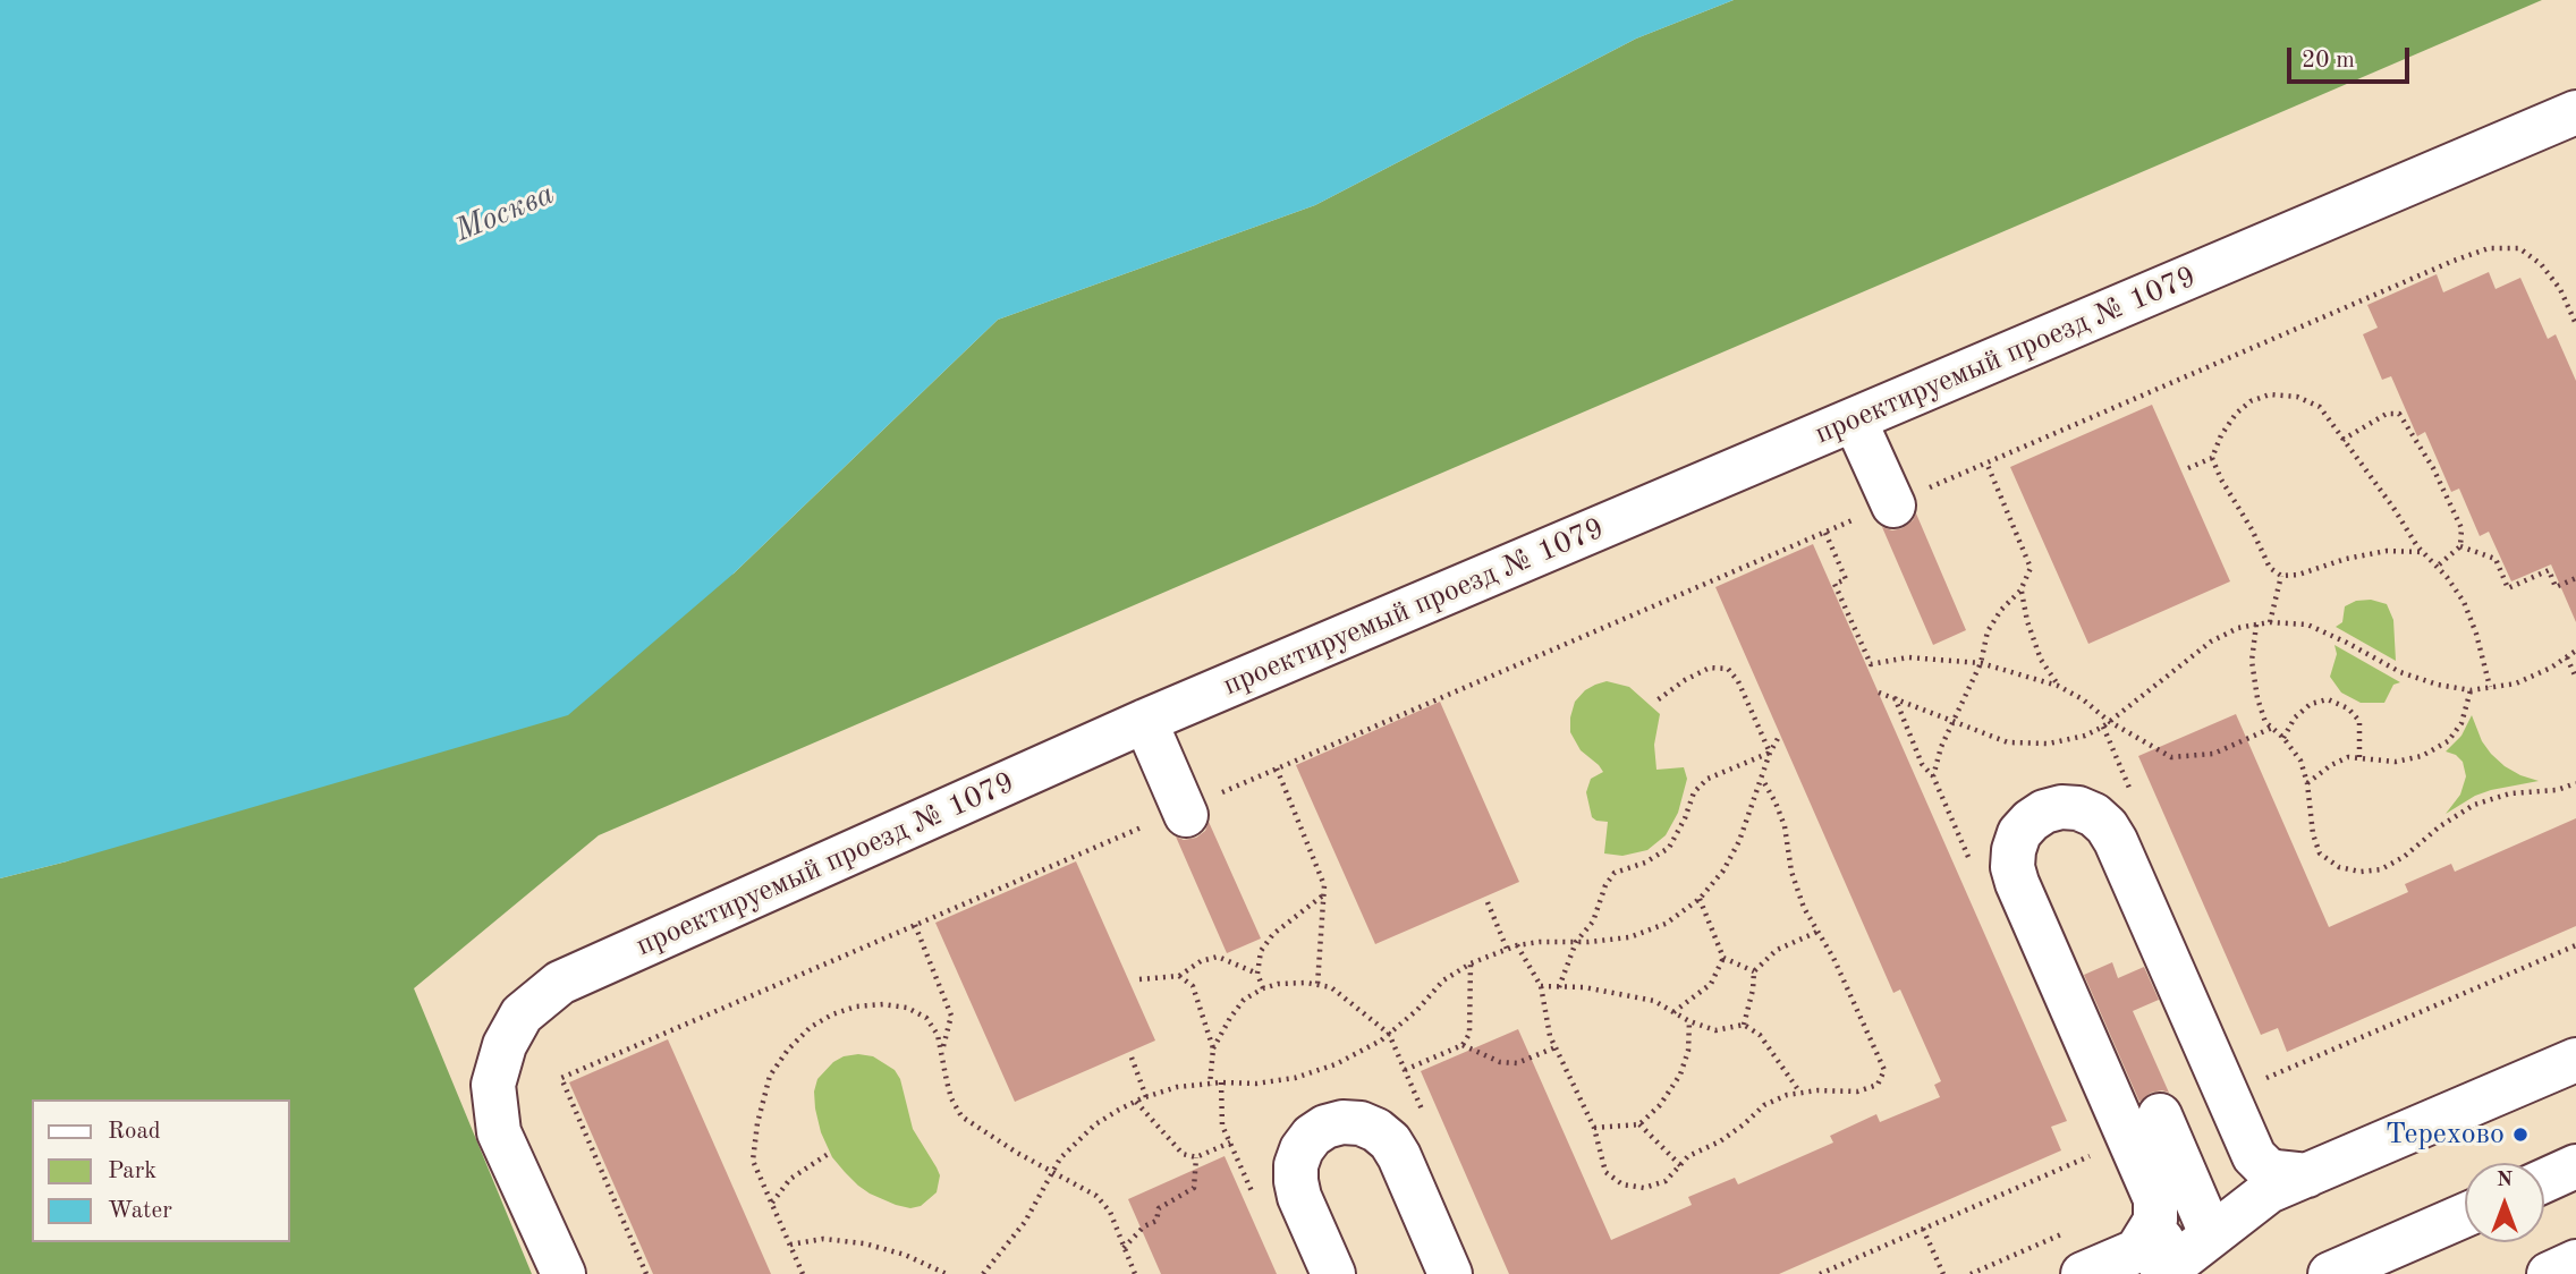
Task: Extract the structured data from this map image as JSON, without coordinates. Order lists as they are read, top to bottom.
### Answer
{
  "streets": {
    "street": ["проектируемый проезд № 1079"]
  },
  "water": ["Москва"],
  "places": ["Терехово"],
  "legend": ["Road", "Park", "Water"],
  "scale_bar": "20 m",
  "north": "top"
}
